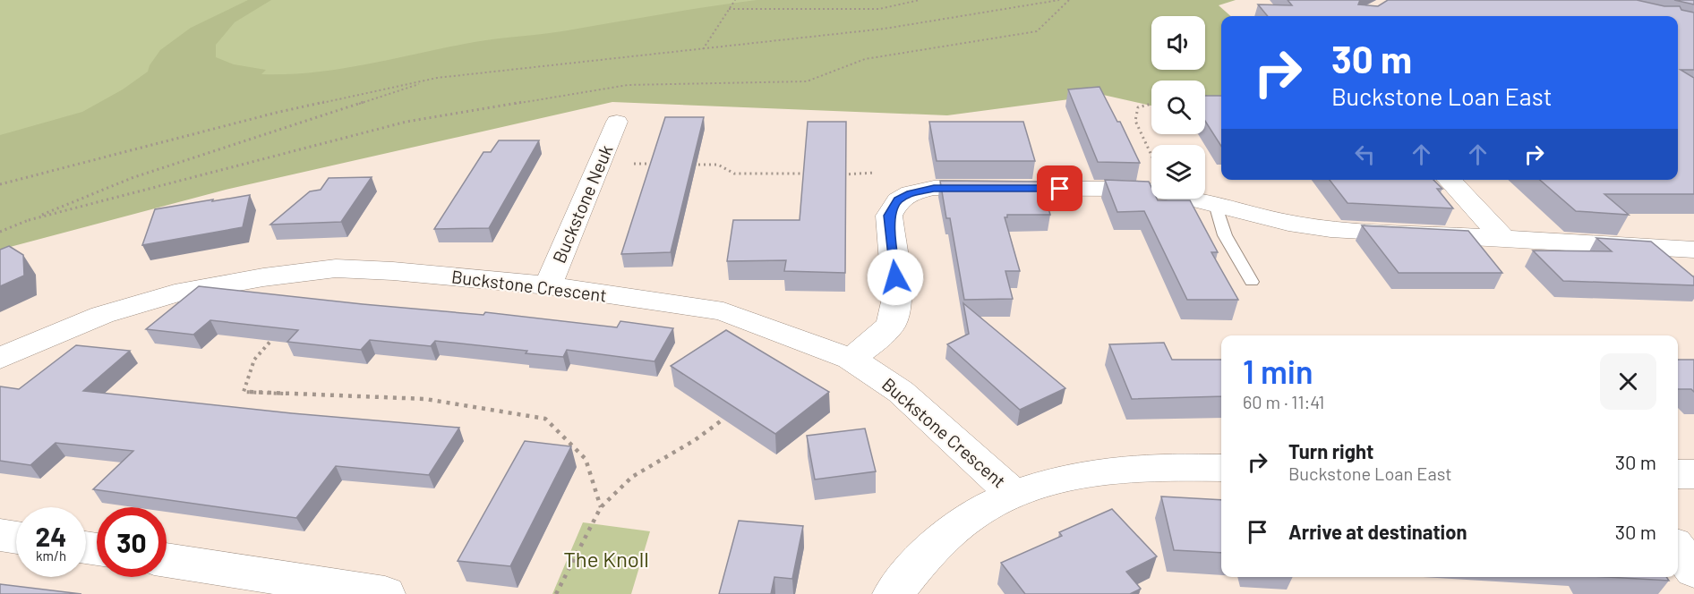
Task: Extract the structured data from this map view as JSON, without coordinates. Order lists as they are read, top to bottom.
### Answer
{
  "streets": {
    "street": ["Buckstone Neuk", "Buckstone Crescent"]
  },
  "crossings": [
    ["Buckstone Neuk", "Buckstone Crescent"]
  ],
  "parks": ["The Knoll"],
  "page": {
    "turn": ["30 m", "Buckstone Loan East"],
    "heading": ["1 min", "60 m · 11:41"],
    "list": [
      {
        "name": "Turn right",
        "note": "Buckstone Loan East",
        "value": "30 m"
      },
      {
        "name": "Arrive at destination",
        "value": "30 m"
      }
    ],
    "speed": "24 km/h",
    "limit": "30"
  }
}
